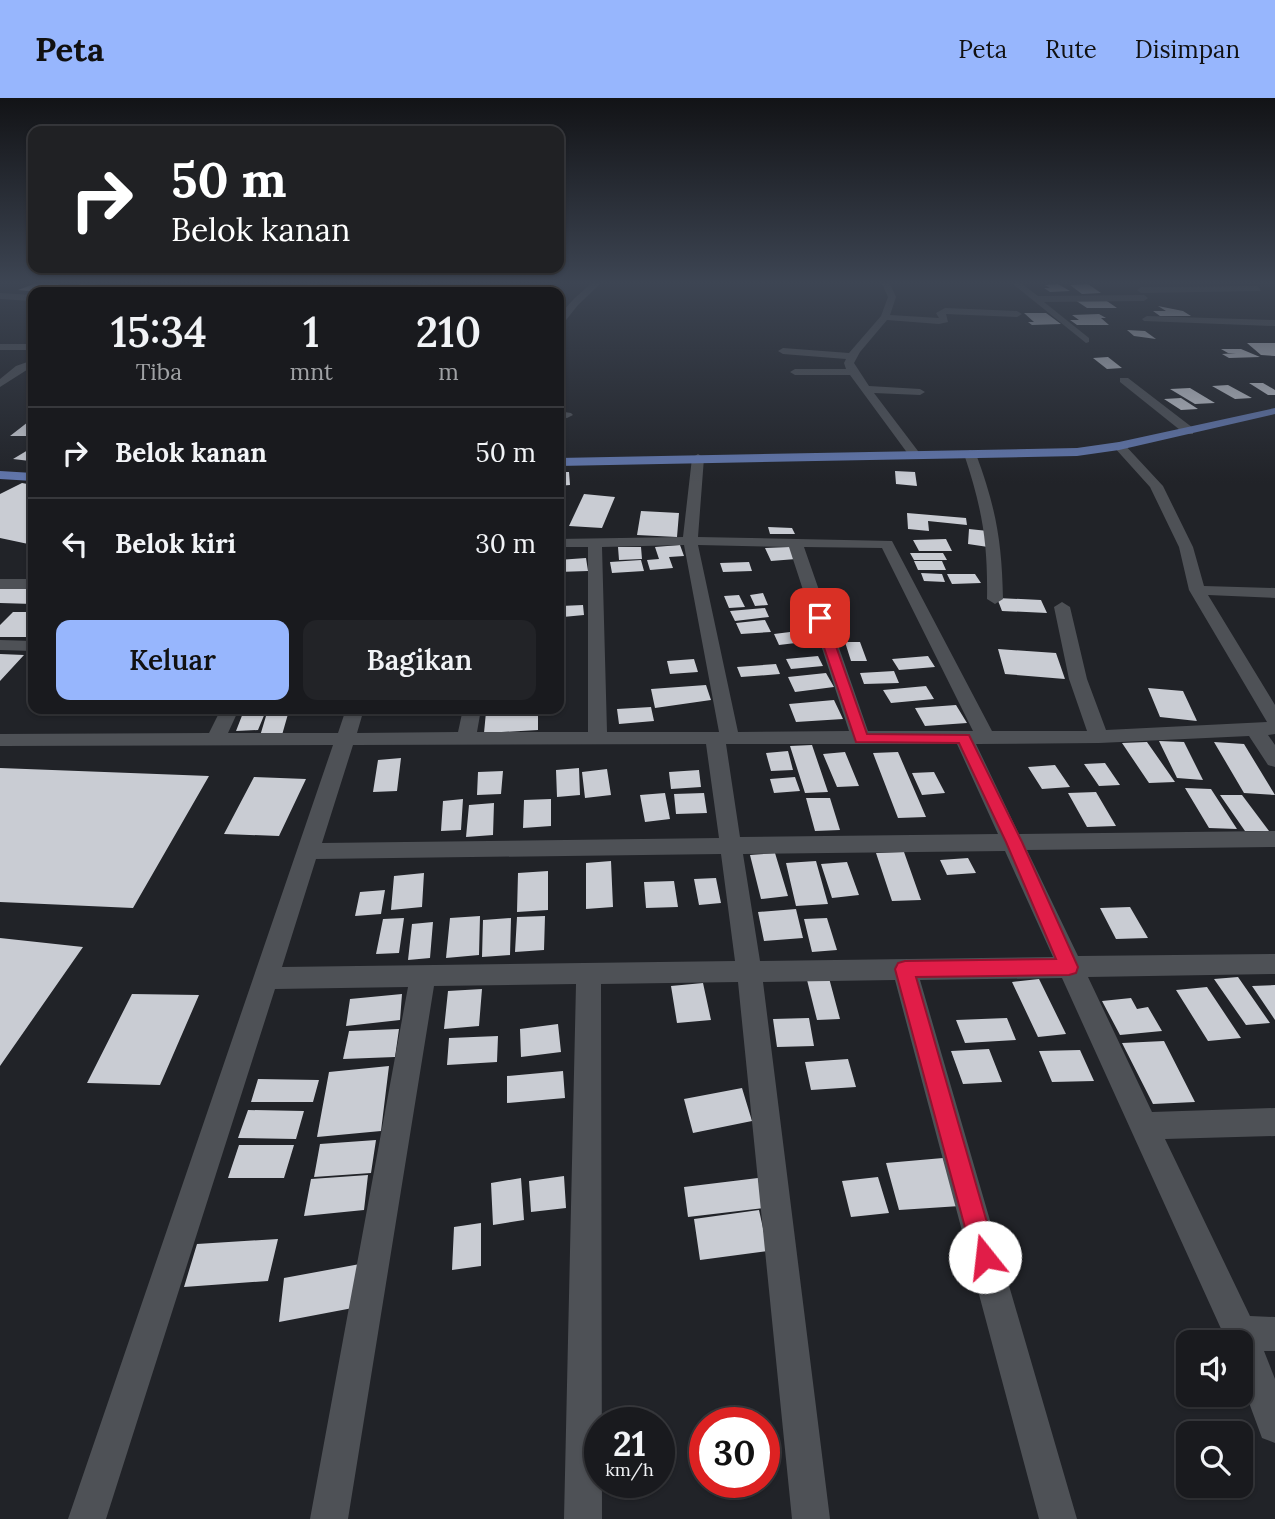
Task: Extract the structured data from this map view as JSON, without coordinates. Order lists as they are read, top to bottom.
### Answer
{
  "page": {
    "header": "Peta",
    "nav": ["Peta", "Rute", "Disimpan"],
    "turn": ["50 m", "Belok kanan"],
    "eta": [
      "15:34",
      "Tiba",
      "1",
      "mnt",
      "210",
      "m"
    ],
    "list": [
      {
        "name": "Belok kanan",
        "value": "50 m"
      },
      {
        "name": "Belok kiri",
        "value": "30 m"
      }
    ],
    "buttons": ["Keluar", "Bagikan"],
    "speed": "21 km/h",
    "limit": "30"
  }
}
